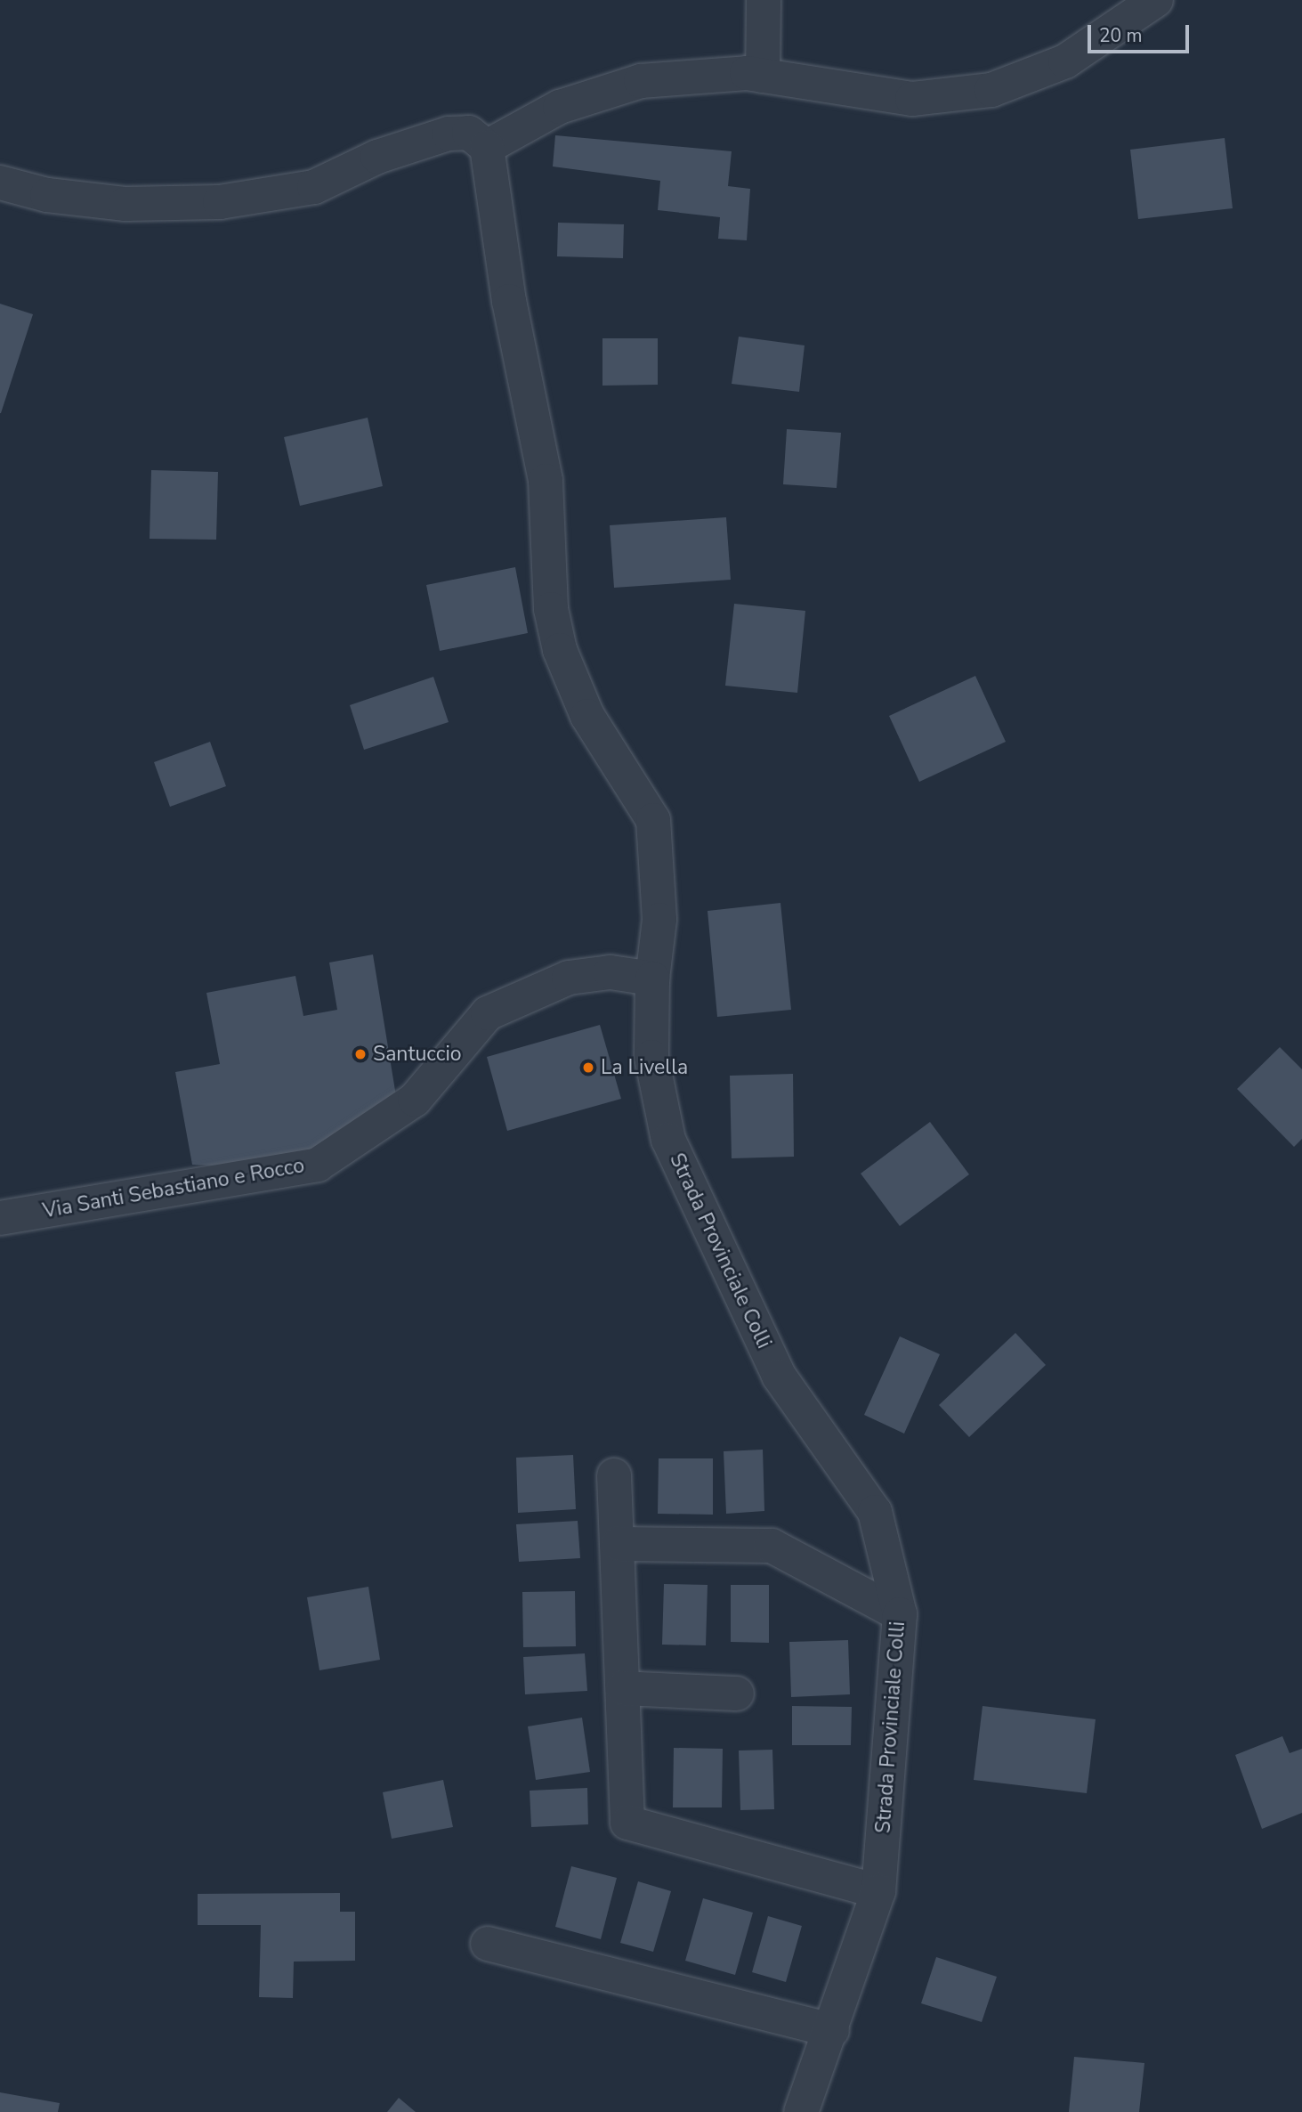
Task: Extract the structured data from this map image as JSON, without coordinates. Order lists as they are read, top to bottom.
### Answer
{
  "streets": {
    "street": ["Via Santi Sebastiano e Rocco", "Strada Provinciale Colli"]
  },
  "crossings": [
    ["Via Santi Sebastiano e Rocco", "Strada Provinciale Colli"]
  ],
  "places": ["Santuccio", "La Livella"],
  "scale_bar": "20 m"
}
